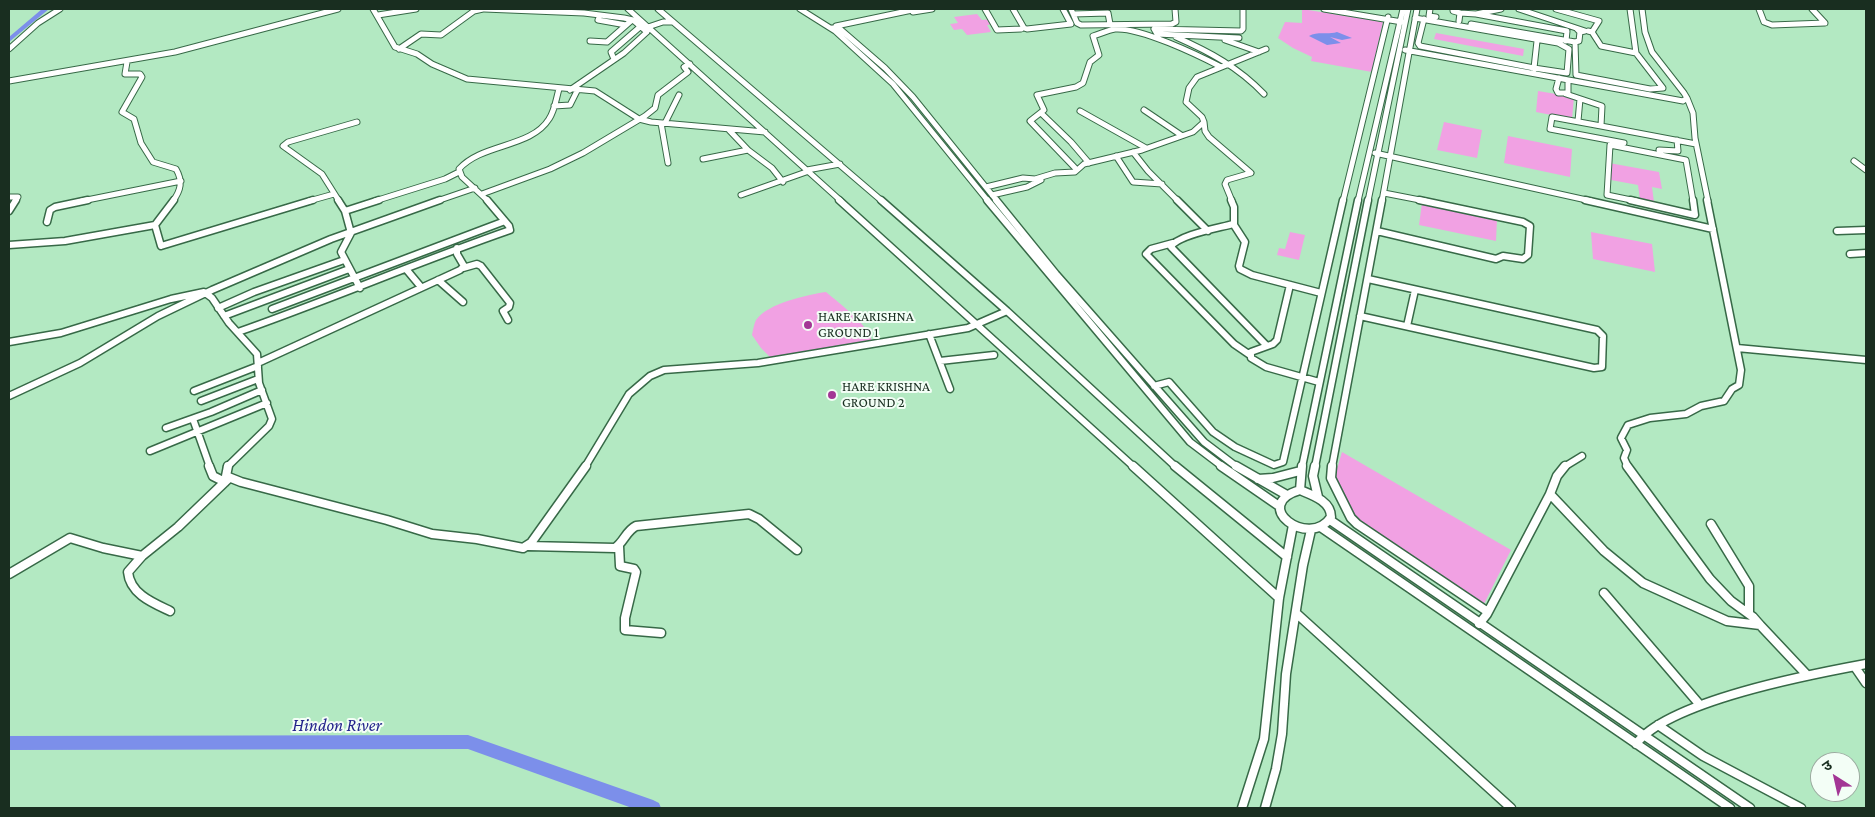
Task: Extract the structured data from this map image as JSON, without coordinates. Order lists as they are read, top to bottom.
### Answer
{
  "water": ["Hindon River"],
  "places": ["HARE KARISHNA GROUND 1", "HARE KRISHNA GROUND 2"],
  "north": "top left"
}
